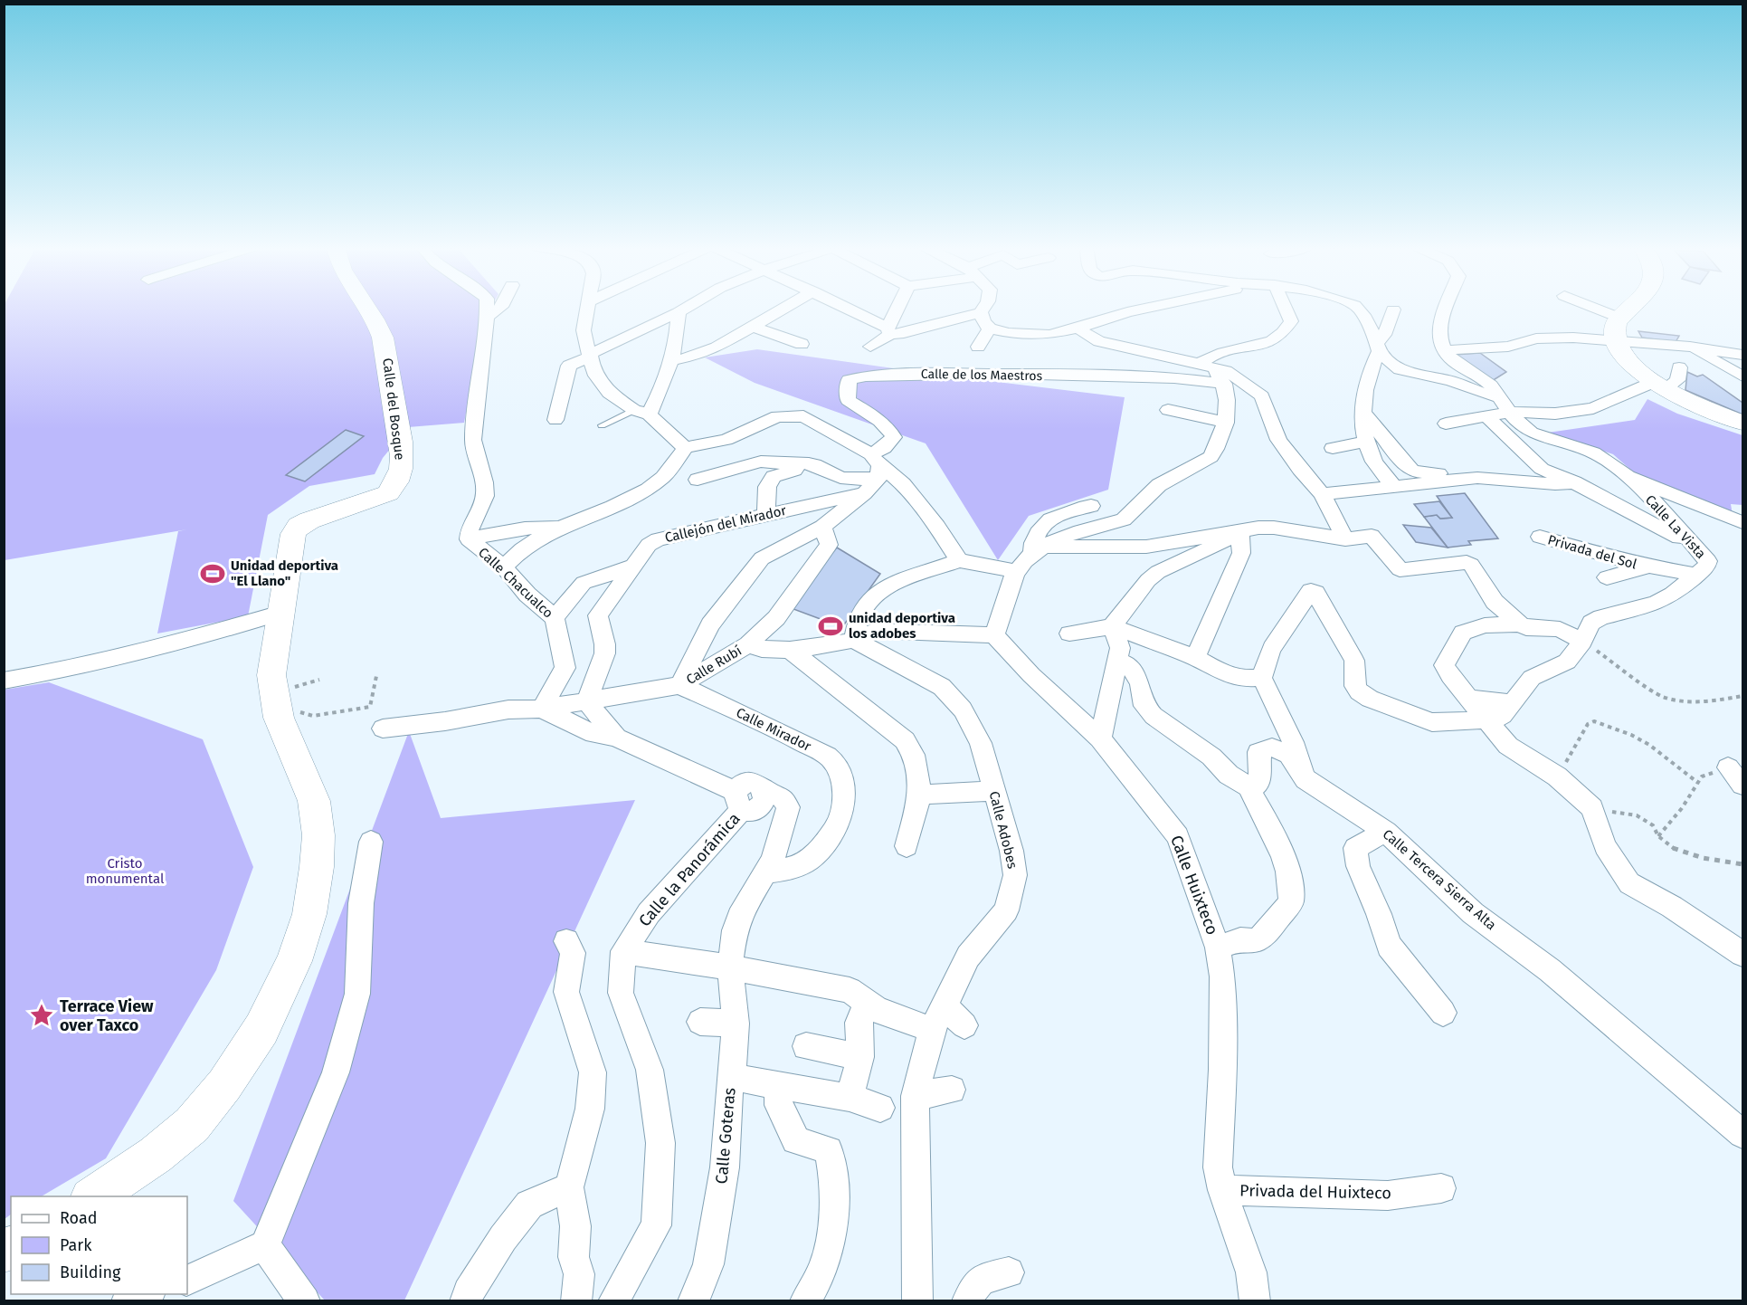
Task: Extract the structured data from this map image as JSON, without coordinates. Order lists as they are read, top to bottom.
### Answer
{
  "streets": {
    "street": [
      "Calle de los Maestros",
      "Calle del Bosque",
      "Callejón del Mirador",
      "Calle La Vista",
      "Privada del Sol",
      "Calle Chacualco",
      "Calle Rubí",
      "Calle Mirador",
      "Calle Adobes",
      "Calle la Panorámica",
      "Calle Tercera Sierra Alta",
      "Calle Huixteco",
      "Calle Goteras",
      "Privada del Huixteco"
    ]
  },
  "crossings": [
    ["Calle La Vista", "Privada del Sol"],
    ["Calle Rubí", "Calle Mirador"],
    ["Calle Mirador", "Calle Goteras"],
    ["Calle Huixteco", "Privada del Huixteco"]
  ],
  "parks": ["Cristo monumental"],
  "places": {
    "sports": ["Unidad deportiva \"El Llano\"", "unidad deportiva los adobes"],
    "place": ["Terrace View over Taxco"]
  },
  "legend": ["Road", "Park", "Building"]
}
